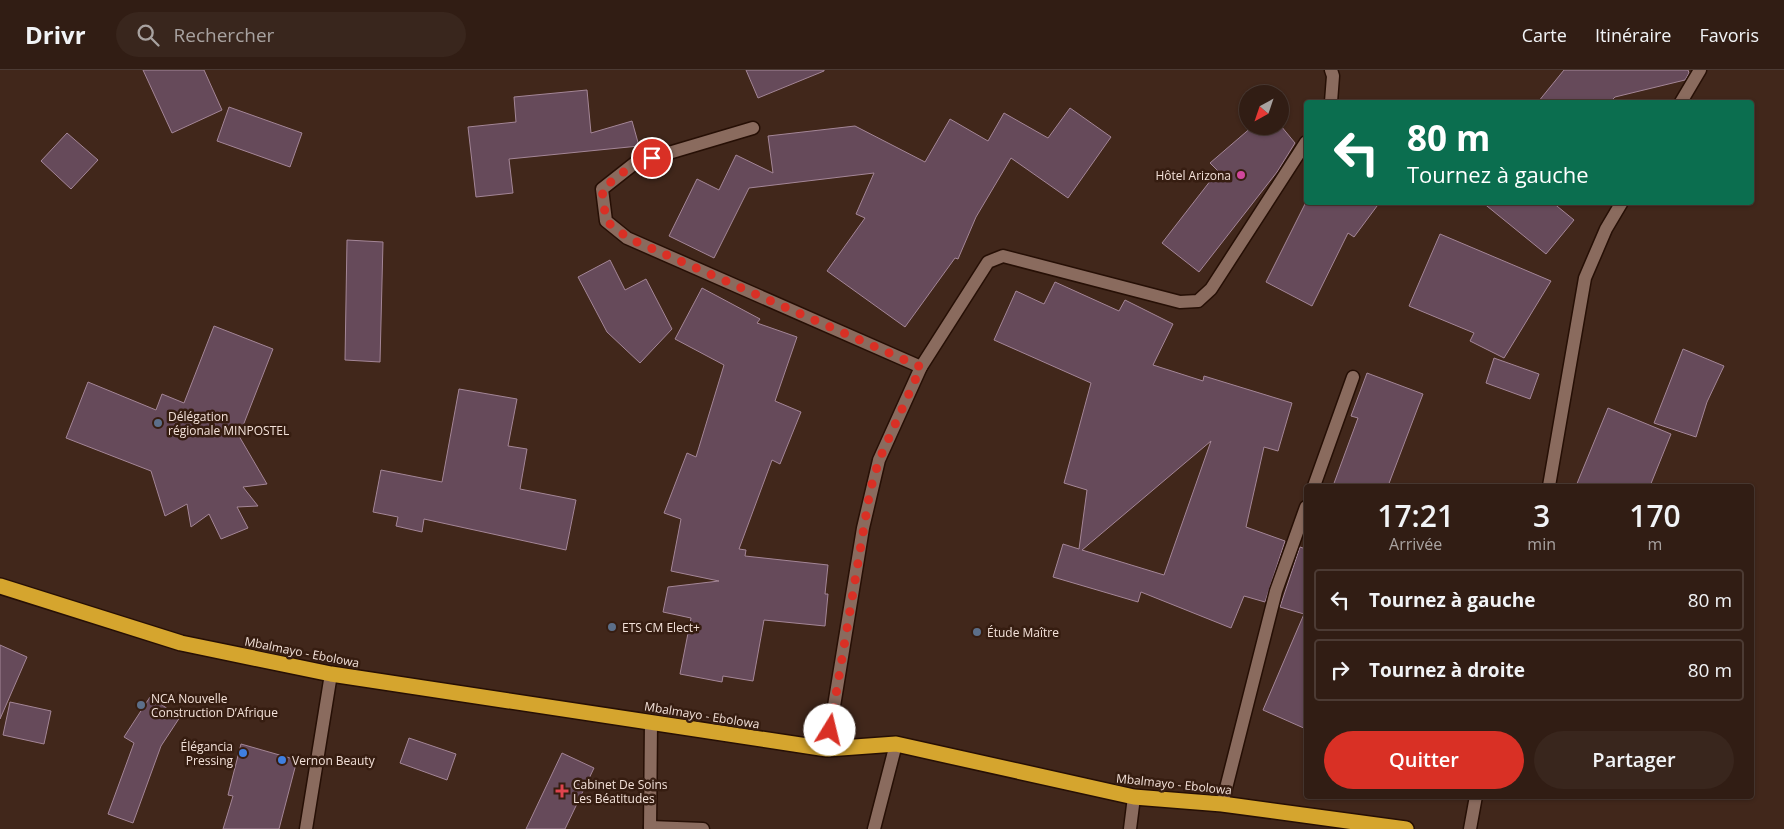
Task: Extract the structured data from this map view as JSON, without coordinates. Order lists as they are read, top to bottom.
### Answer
{
  "streets": {
    "highway": ["Mbalmayo - Ebolowa"]
  },
  "places": {
    "other": [
      "Hôtel Arizona",
      "Délégation régionale MINPOSTEL",
      "ETS CM Elect+",
      "Étude Maître",
      "NCA Nouvelle Construction D’Afrique",
      "Élégancia Pressing",
      "Vernon Beauty"
    ],
    "health": ["Cabinet De Soins Les Béatitudes"]
  },
  "north": "bottom left",
  "page": {
    "header": "Drivr",
    "search": "Rechercher",
    "nav": ["Carte", "Itinéraire", "Favoris"],
    "turn": ["80 m", "Tournez à gauche"],
    "eta": [
      "17:21",
      "Arrivée",
      "3",
      "min",
      "170",
      "m"
    ],
    "list": [
      {
        "name": "Tournez à gauche",
        "value": "80 m"
      },
      {
        "name": "Tournez à droite",
        "value": "80 m"
      }
    ],
    "buttons": ["Quitter", "Partager"]
  }
}
